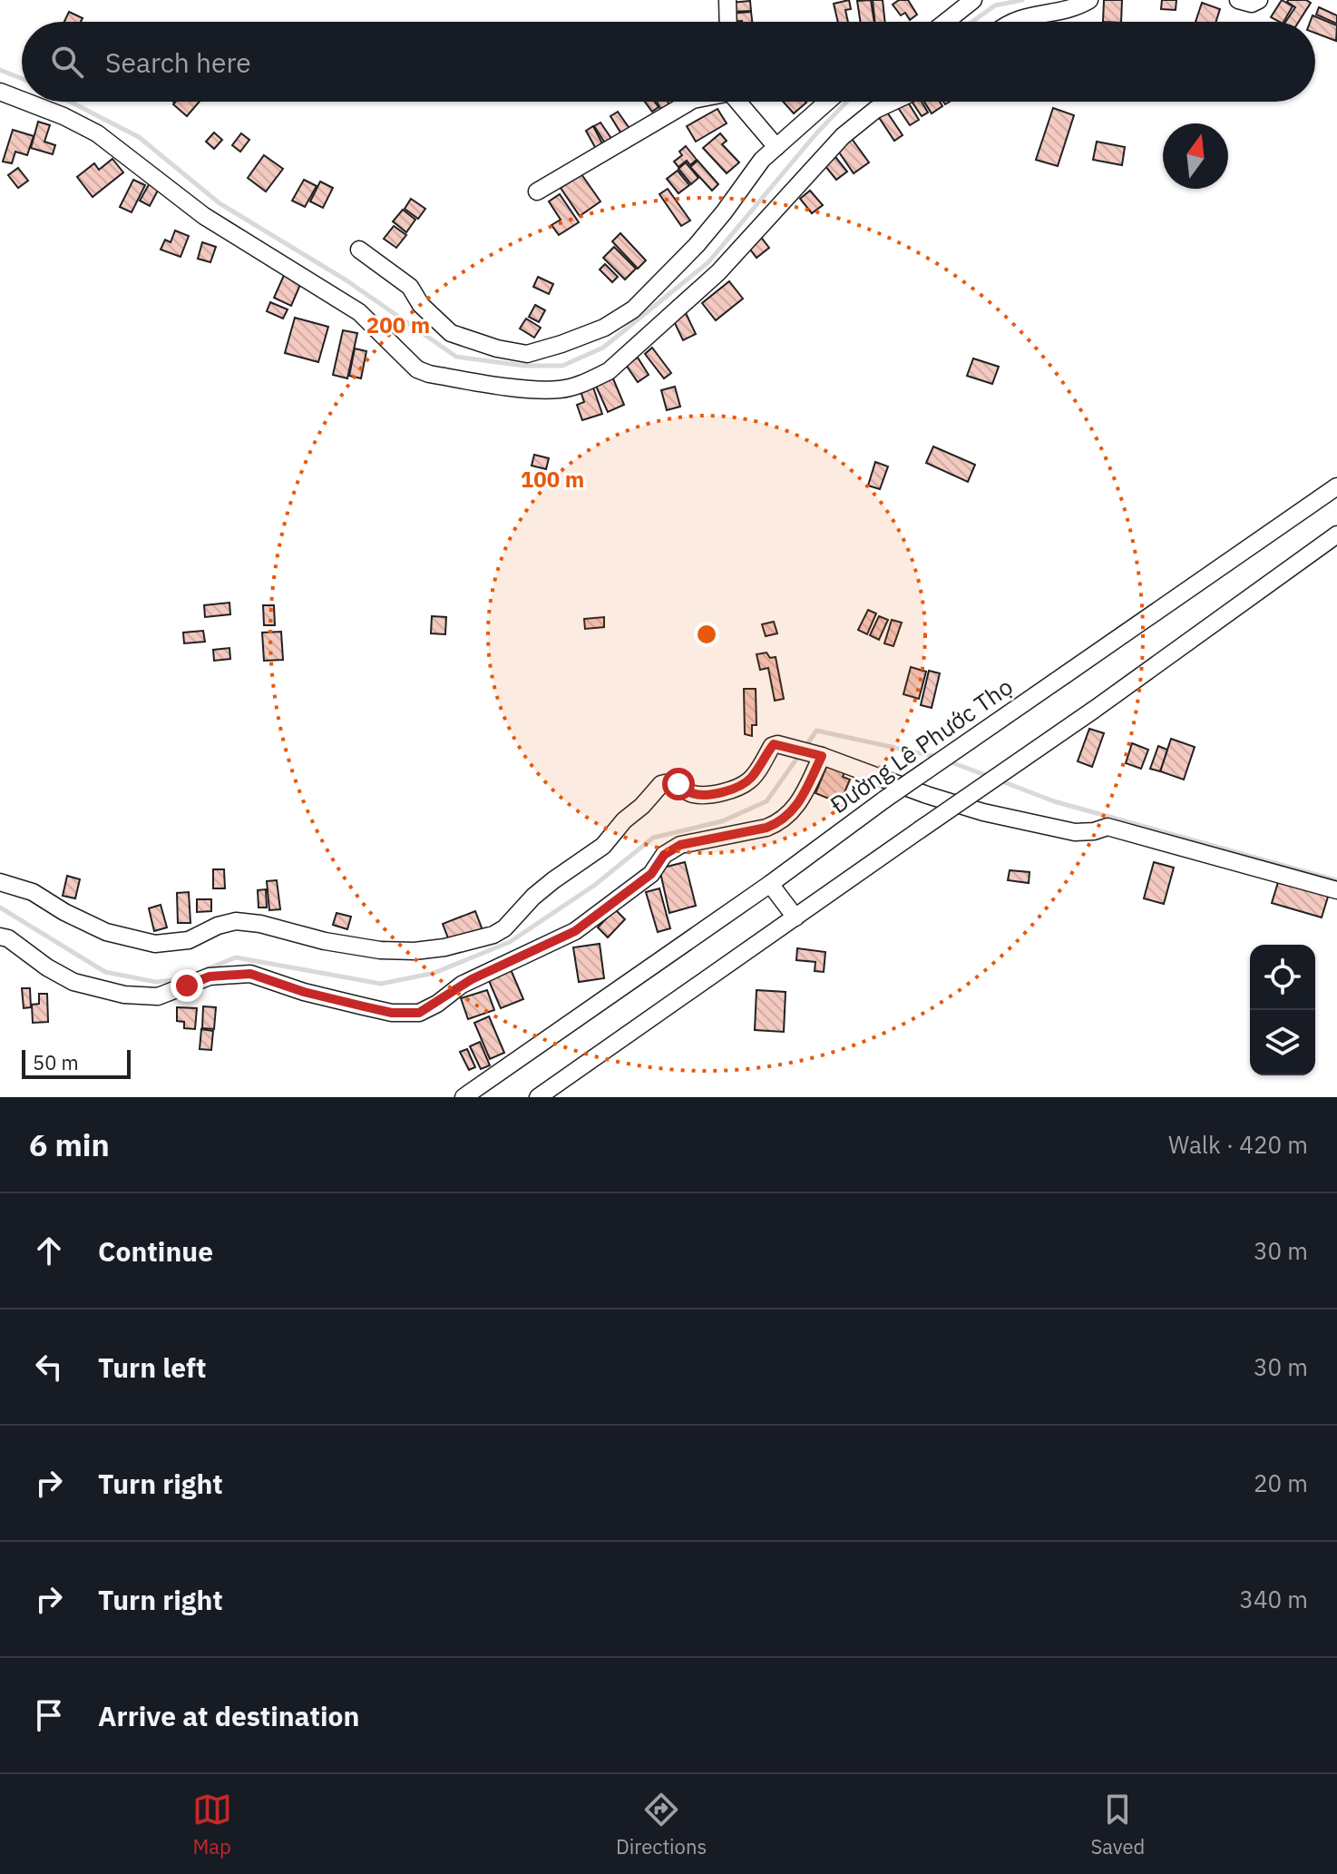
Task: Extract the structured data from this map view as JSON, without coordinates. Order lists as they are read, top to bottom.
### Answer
{
  "streets": {
    "street": ["Đường Lê Phước Thọ"]
  },
  "scale_bar": "50 m",
  "north": "top",
  "page": {
    "search": "Search here",
    "scale": "50 m",
    "heading": ["6 min", "Walk · 420 m"],
    "list": [
      ["Continue", "30 m"],
      ["Turn left", "30 m"],
      ["Turn right", "20 m"],
      ["Turn right", "340 m"],
      "Arrive at destination"
    ],
    "nav": ["Map", "Directions", "Saved"]
  },
  "rings": ["200 m", "100 m"]
}
